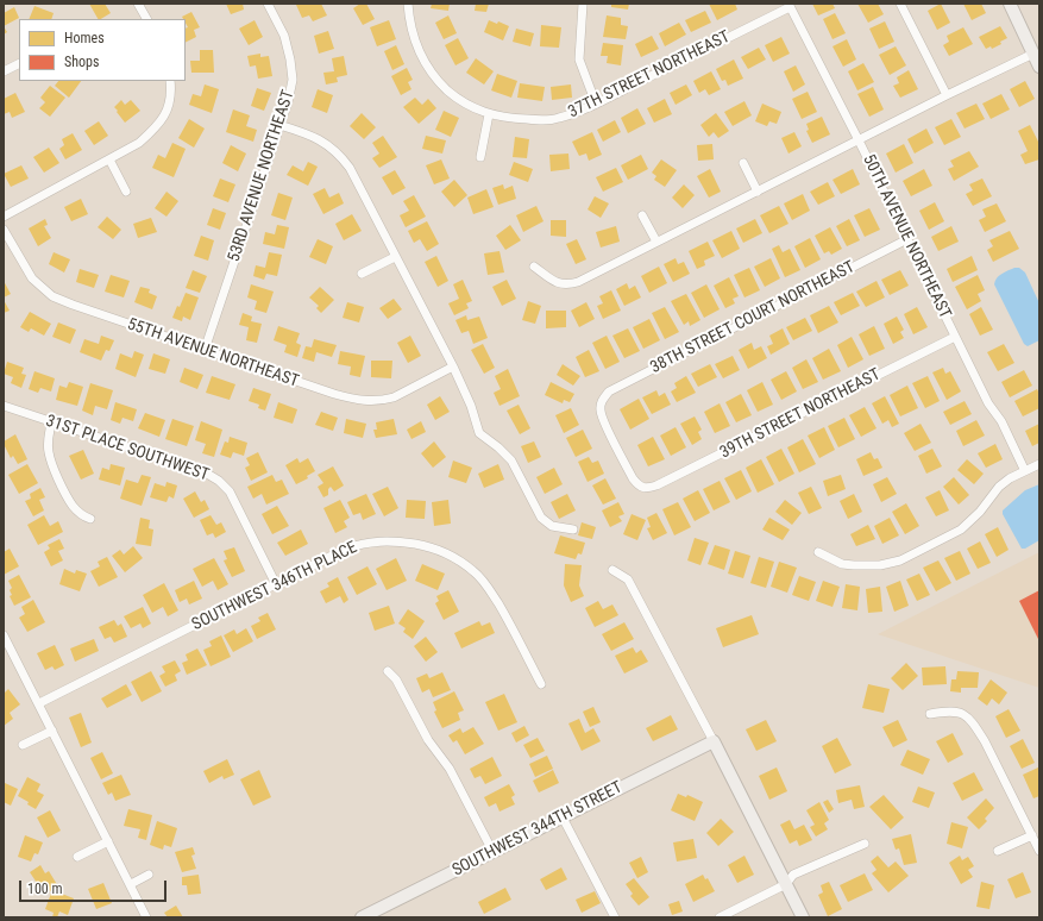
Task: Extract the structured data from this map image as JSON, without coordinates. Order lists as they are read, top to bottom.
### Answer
{
  "streets": {
    "street": [
      "37TH STREET NORTHEAST",
      "53RD AVENUE NORTHEAST",
      "50TH AVENUE NORTHEAST",
      "38TH STREET COURT NORTHEAST",
      "55TH AVENUE NORTHEAST",
      "39TH STREET NORTHEAST",
      "31ST PLACE SOUTHWEST",
      "SOUTHWEST 346TH PLACE",
      "SOUTHWEST 344TH STREET"
    ]
  },
  "crossings": [
    ["37TH STREET NORTHEAST", "50TH AVENUE NORTHEAST"],
    ["53RD AVENUE NORTHEAST", "55TH AVENUE NORTHEAST"],
    ["50TH AVENUE NORTHEAST", "38TH STREET COURT NORTHEAST"],
    ["50TH AVENUE NORTHEAST", "39TH STREET NORTHEAST"],
    ["38TH STREET COURT NORTHEAST", "39TH STREET NORTHEAST"],
    ["31ST PLACE SOUTHWEST", "SOUTHWEST 346TH PLACE"]
  ],
  "legend": ["Homes", "Shops"],
  "scale_bar": "100 m"
}
